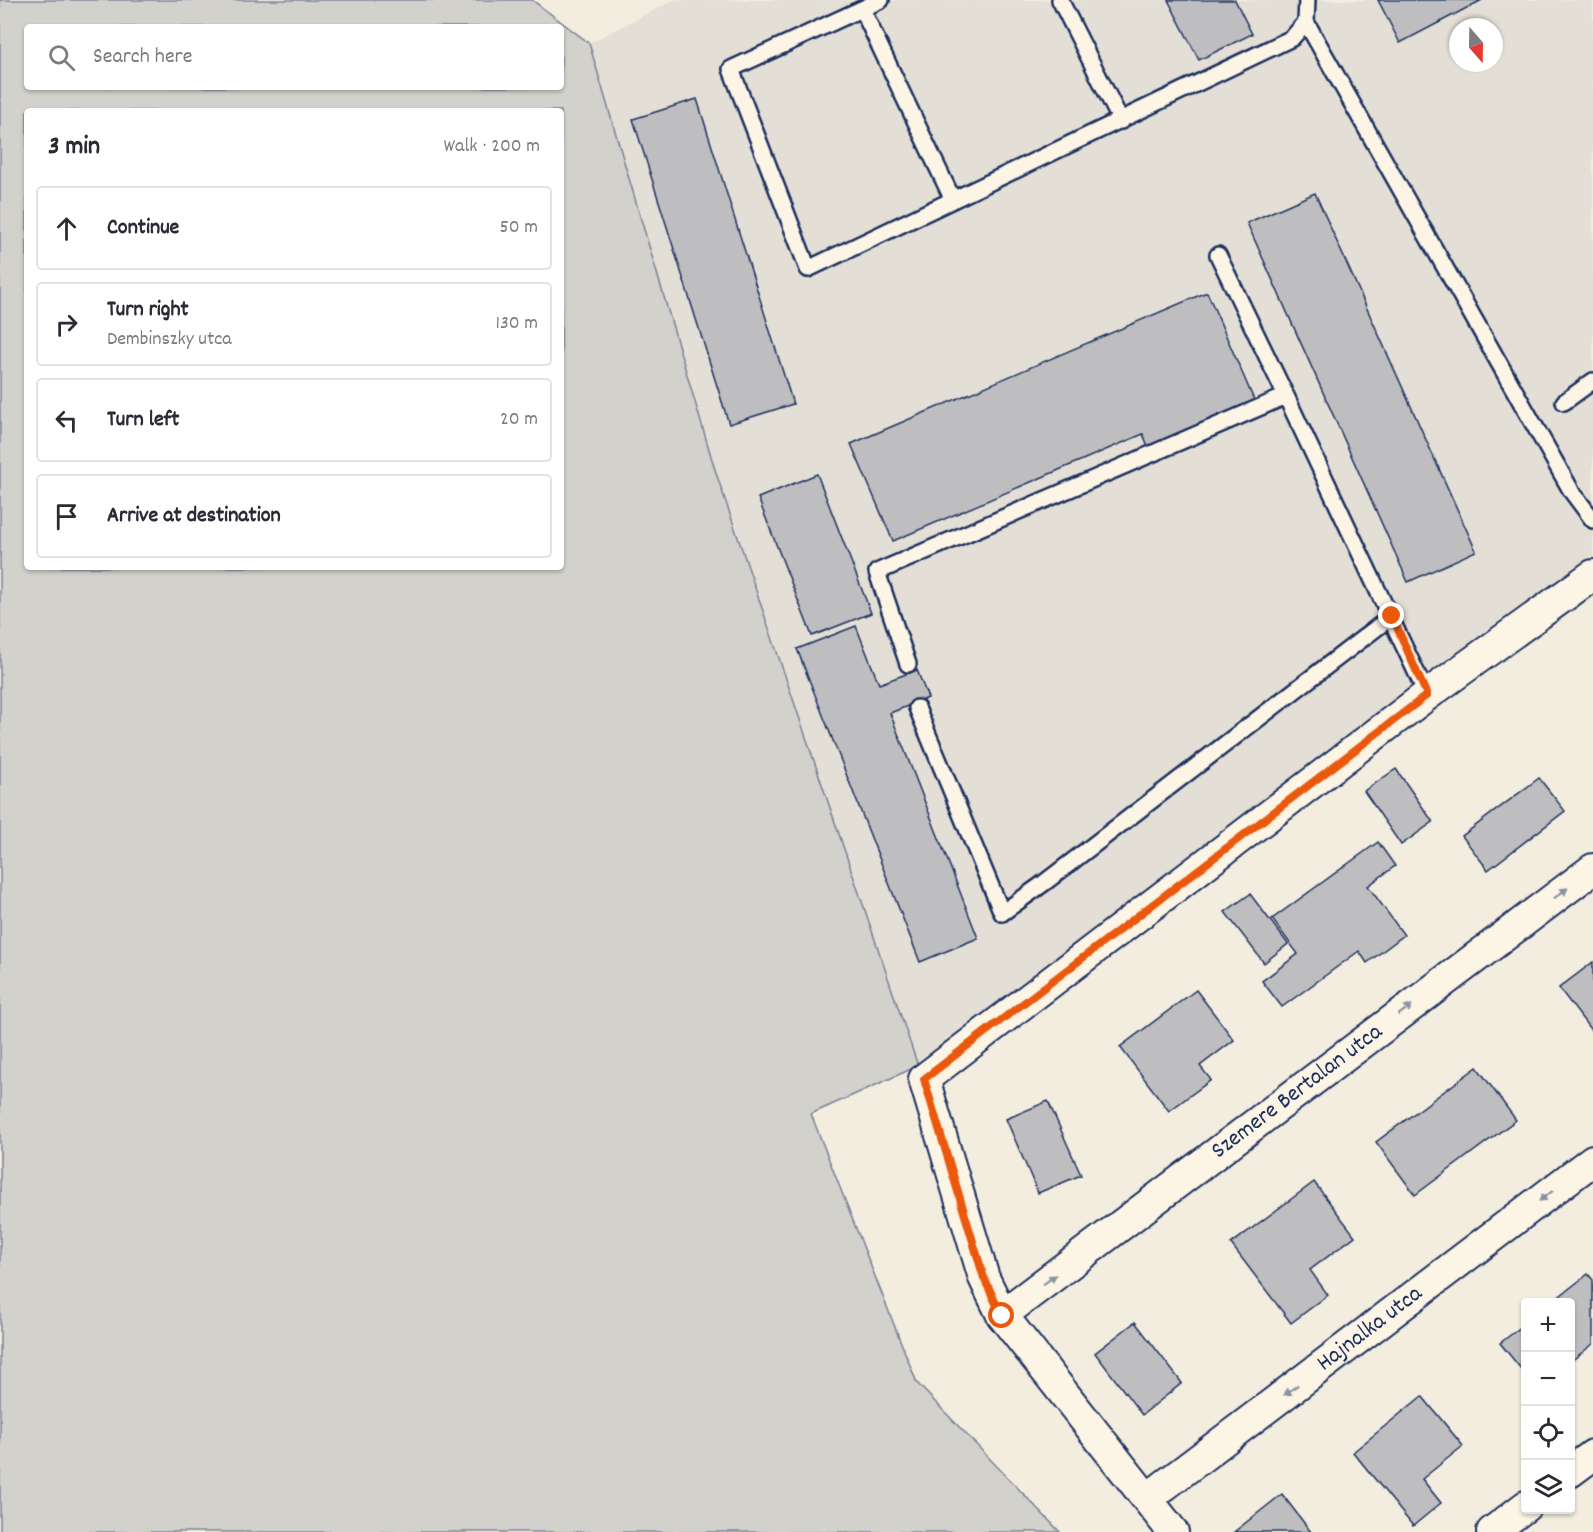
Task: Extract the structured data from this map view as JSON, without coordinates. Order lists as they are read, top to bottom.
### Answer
{
  "streets": {
    "street": ["Szemere Bertalan utca", "Hajnalka utca"]
  },
  "one_way": ["Szemere Bertalan utca", "Hajnalka utca"],
  "north": "bottom",
  "page": {
    "search": "Search here",
    "heading": ["3 min", "Walk · 200 m"],
    "list": [
      ["Continue", "50 m"],
      ["Turn right", "Dembinszky utca", "130 m"],
      ["Turn left", "20 m"],
      "Arrive at destination"
    ],
    "map_buttons": ["+", "−"]
  }
}
